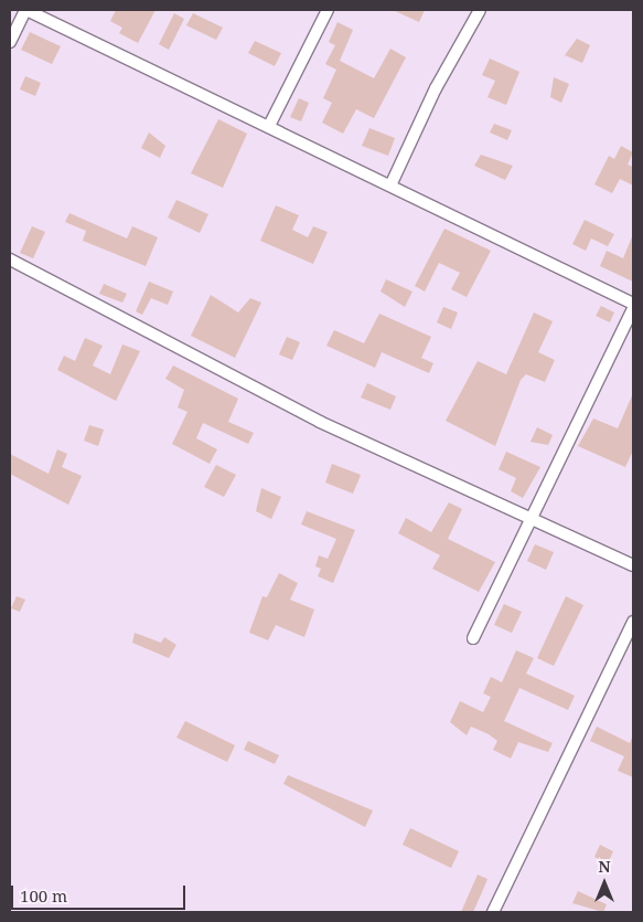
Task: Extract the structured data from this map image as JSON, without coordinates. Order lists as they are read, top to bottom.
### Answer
{
  "scale_bar": "100 m",
  "north": "top"
}
